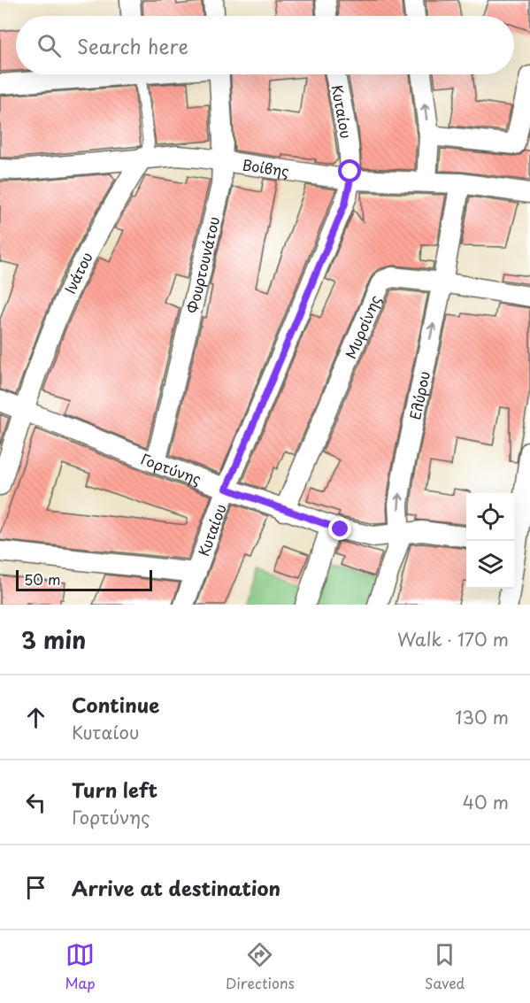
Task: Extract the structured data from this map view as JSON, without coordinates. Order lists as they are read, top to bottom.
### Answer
{
  "streets": {
    "street": [
      "Κυταίου",
      "Βοίβης",
      "Φουρτουνάτου",
      "Ινάτου",
      "Μυρσίνης",
      "Ελύρου",
      "Γορτύνης"
    ]
  },
  "crossings": [
    ["Κυταίου", "Βοίβης"],
    ["Κυταίου", "Γορτύνης"],
    ["Βοίβης", "Φουρτουνάτου"],
    ["Βοίβης", "Ινάτου"],
    ["Βοίβης", "Ελύρου"],
    ["Φουρτουνάτου", "Γορτύνης"],
    ["Ινάτου", "Γορτύνης"],
    ["Μυρσίνης", "Ελύρου"],
    ["Μυρσίνης", "Γορτύνης"],
    ["Ελύρου", "Γορτύνης"]
  ],
  "scale_bar": "50 m",
  "page": {
    "search": "Search here",
    "scale": "50 m",
    "heading": ["3 min", "Walk · 170 m"],
    "list": [
      ["Continue", "Κυταίου", "130 m"],
      ["Turn left", "Γορτύνης", "40 m"],
      "Arrive at destination"
    ],
    "nav": ["Map", "Directions", "Saved"]
  }
}
